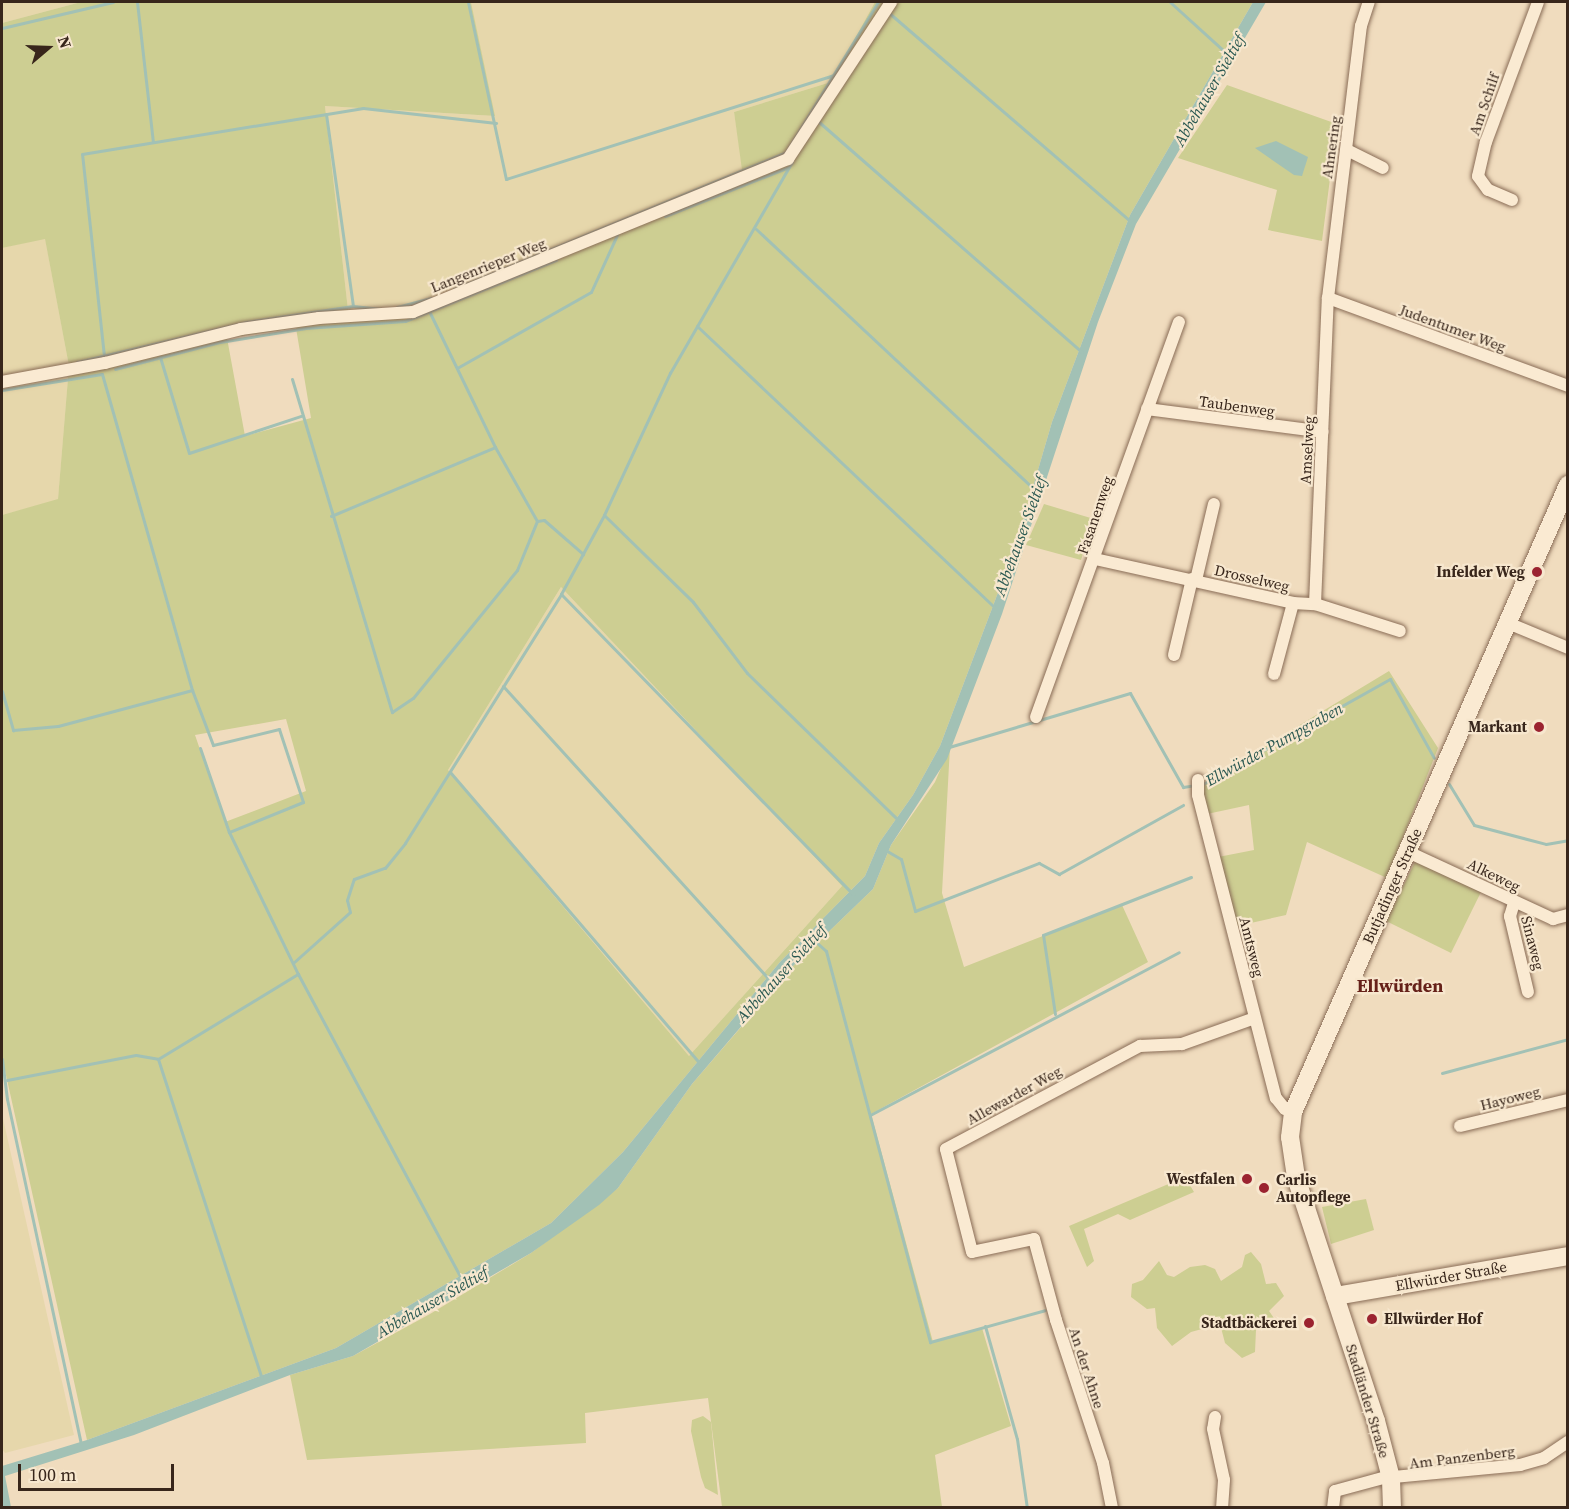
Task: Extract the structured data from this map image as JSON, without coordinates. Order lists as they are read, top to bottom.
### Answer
{
  "streets": {
    "main road": ["Butjadinger Straße", "Ellwürder Straße", "Stadländer Straße"],
    "street": [
      "Am Schilf",
      "Ahnering",
      "Langenrieper Weg",
      "Judentumer Weg",
      "Taubenweg",
      "Amselweg",
      "Fasanenweg",
      "Drosselweg",
      "Alkeweg",
      "Sinaweg",
      "Amtsweg",
      "Allewarder Weg",
      "Hayoweg",
      "An der Ahne",
      "Am Panzenberg"
    ]
  },
  "crossings": [
    ["Ahnering", "Judentumer Weg"],
    ["Ahnering", "Amselweg"],
    ["Judentumer Weg", "Amselweg"],
    ["Taubenweg", "Amselweg"],
    ["Taubenweg", "Fasanenweg"],
    ["Amselweg", "Drosselweg"],
    ["Fasanenweg", "Drosselweg"],
    ["Alkeweg", "Butjadinger Straße"],
    ["Alkeweg", "Sinaweg"],
    ["Butjadinger Straße", "Amtsweg"],
    ["Butjadinger Straße", "Ellwürder Straße"],
    ["Butjadinger Straße", "Stadländer Straße"],
    ["Amtsweg", "Allewarder Weg"],
    ["Allewarder Weg", "An der Ahne"],
    ["Ellwürder Straße", "Stadländer Straße"],
    ["Stadländer Straße", "Am Panzenberg"]
  ],
  "districts": ["Ellwürden"],
  "water": ["Abbehauser Sieltief", "Ellwürder Pumpgraben"],
  "places": [
    "Infelder Weg",
    "Markant",
    "Westfalen",
    "Carlis Autopflege",
    "Ellwürder Hof",
    "Stadtbäckerei"
  ],
  "scale_bar": "100 m",
  "north": "right"
}
